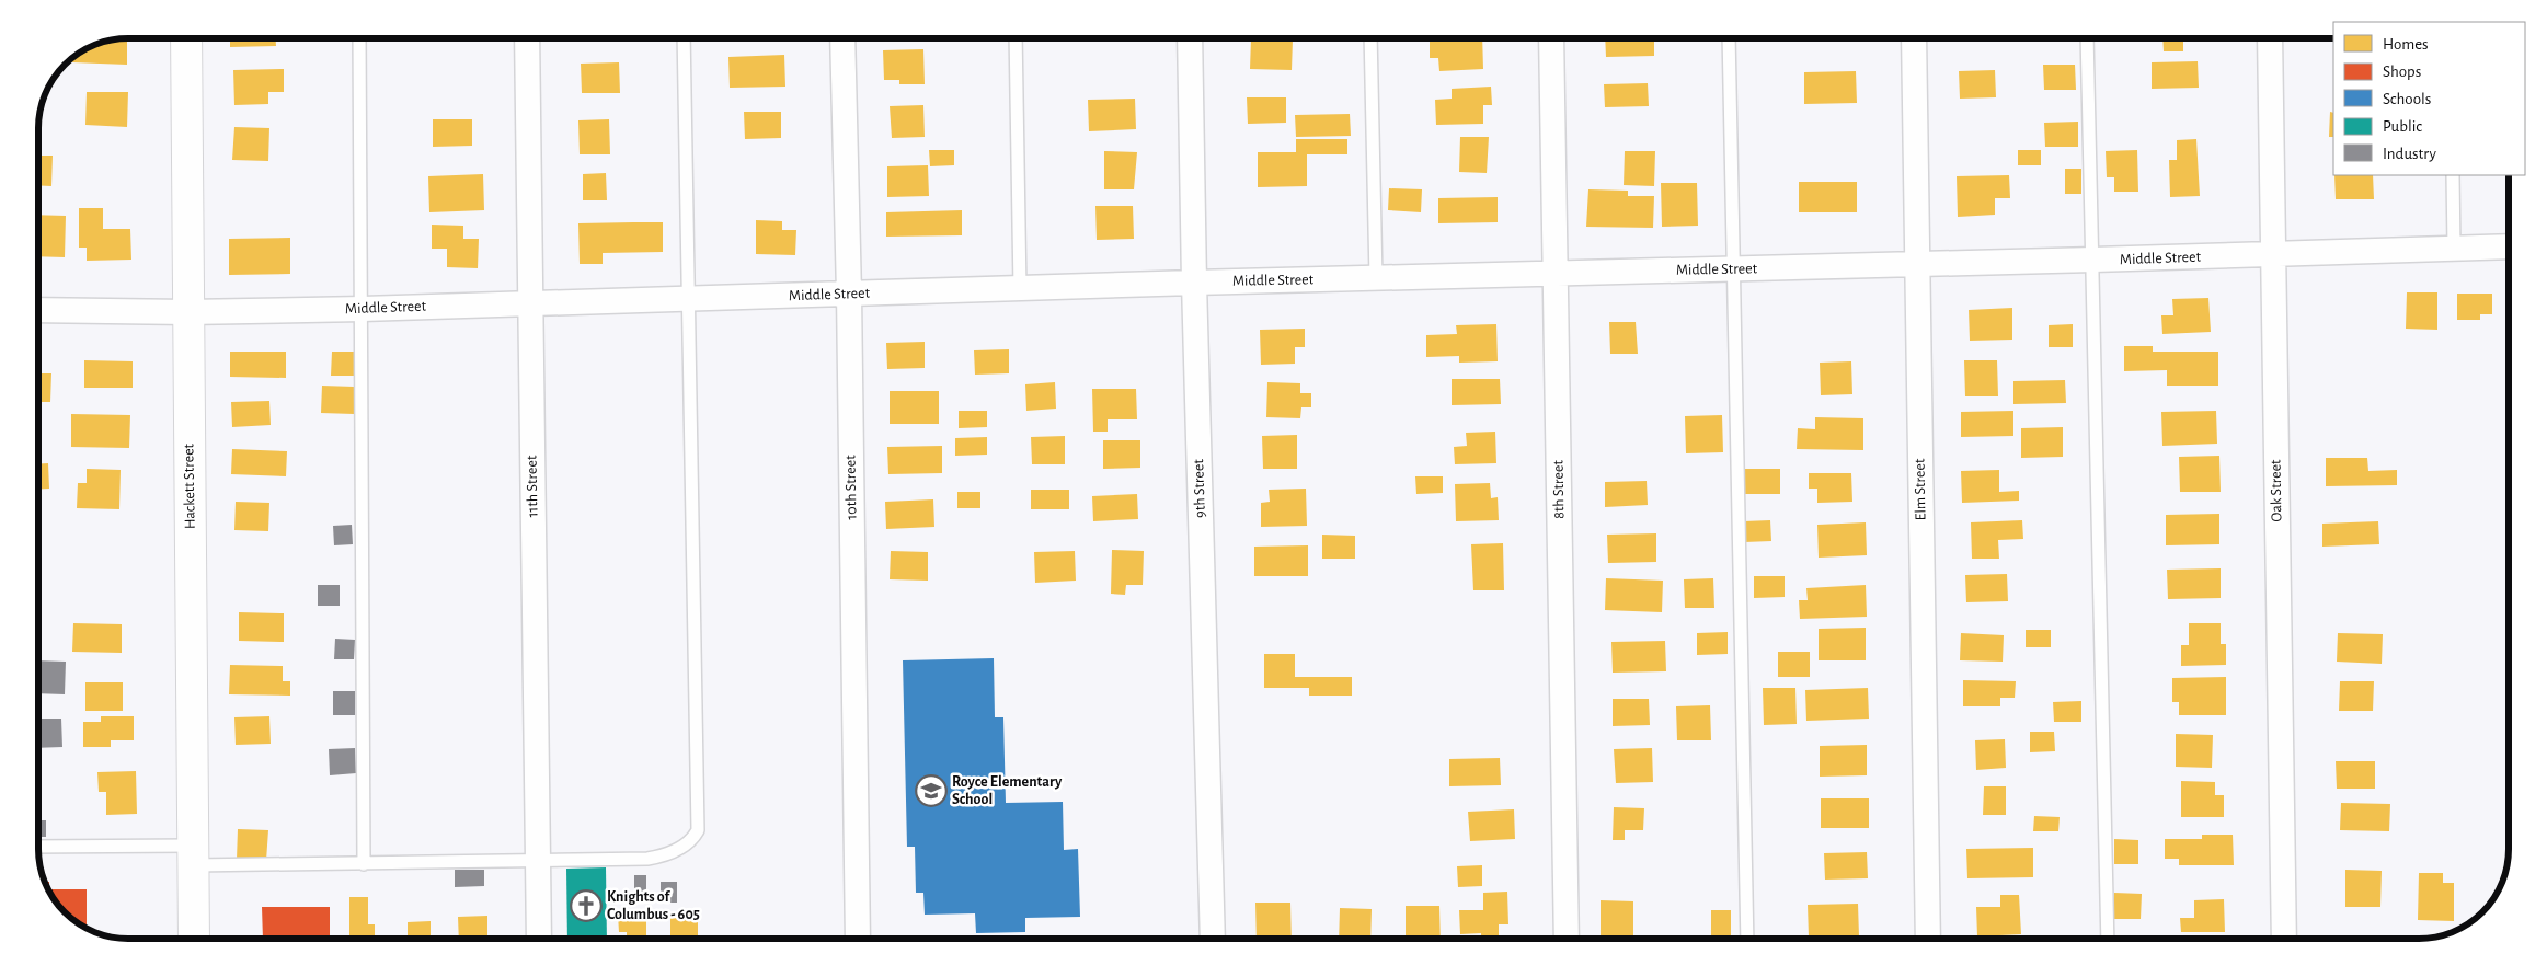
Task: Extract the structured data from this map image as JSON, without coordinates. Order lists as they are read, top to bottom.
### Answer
{
  "streets": {
    "street": [
      "Middle Street",
      "Hackett Street",
      "11th Street",
      "10th Street",
      "9th Street",
      "8th Street",
      "Elm Street",
      "Oak Street"
    ]
  },
  "crossings": [
    ["Middle Street", "Hackett Street"],
    ["Middle Street", "11th Street"],
    ["Middle Street", "10th Street"],
    ["Middle Street", "9th Street"],
    ["Middle Street", "8th Street"],
    ["Middle Street", "Elm Street"],
    ["Middle Street", "Oak Street"]
  ],
  "places": {
    "school or university": ["Royce Elementary School"],
    "church": ["Knights of Columbus - 605"]
  },
  "legend": [
    "Homes",
    "Shops",
    "Schools",
    "Public",
    "Industry"
  ]
}
